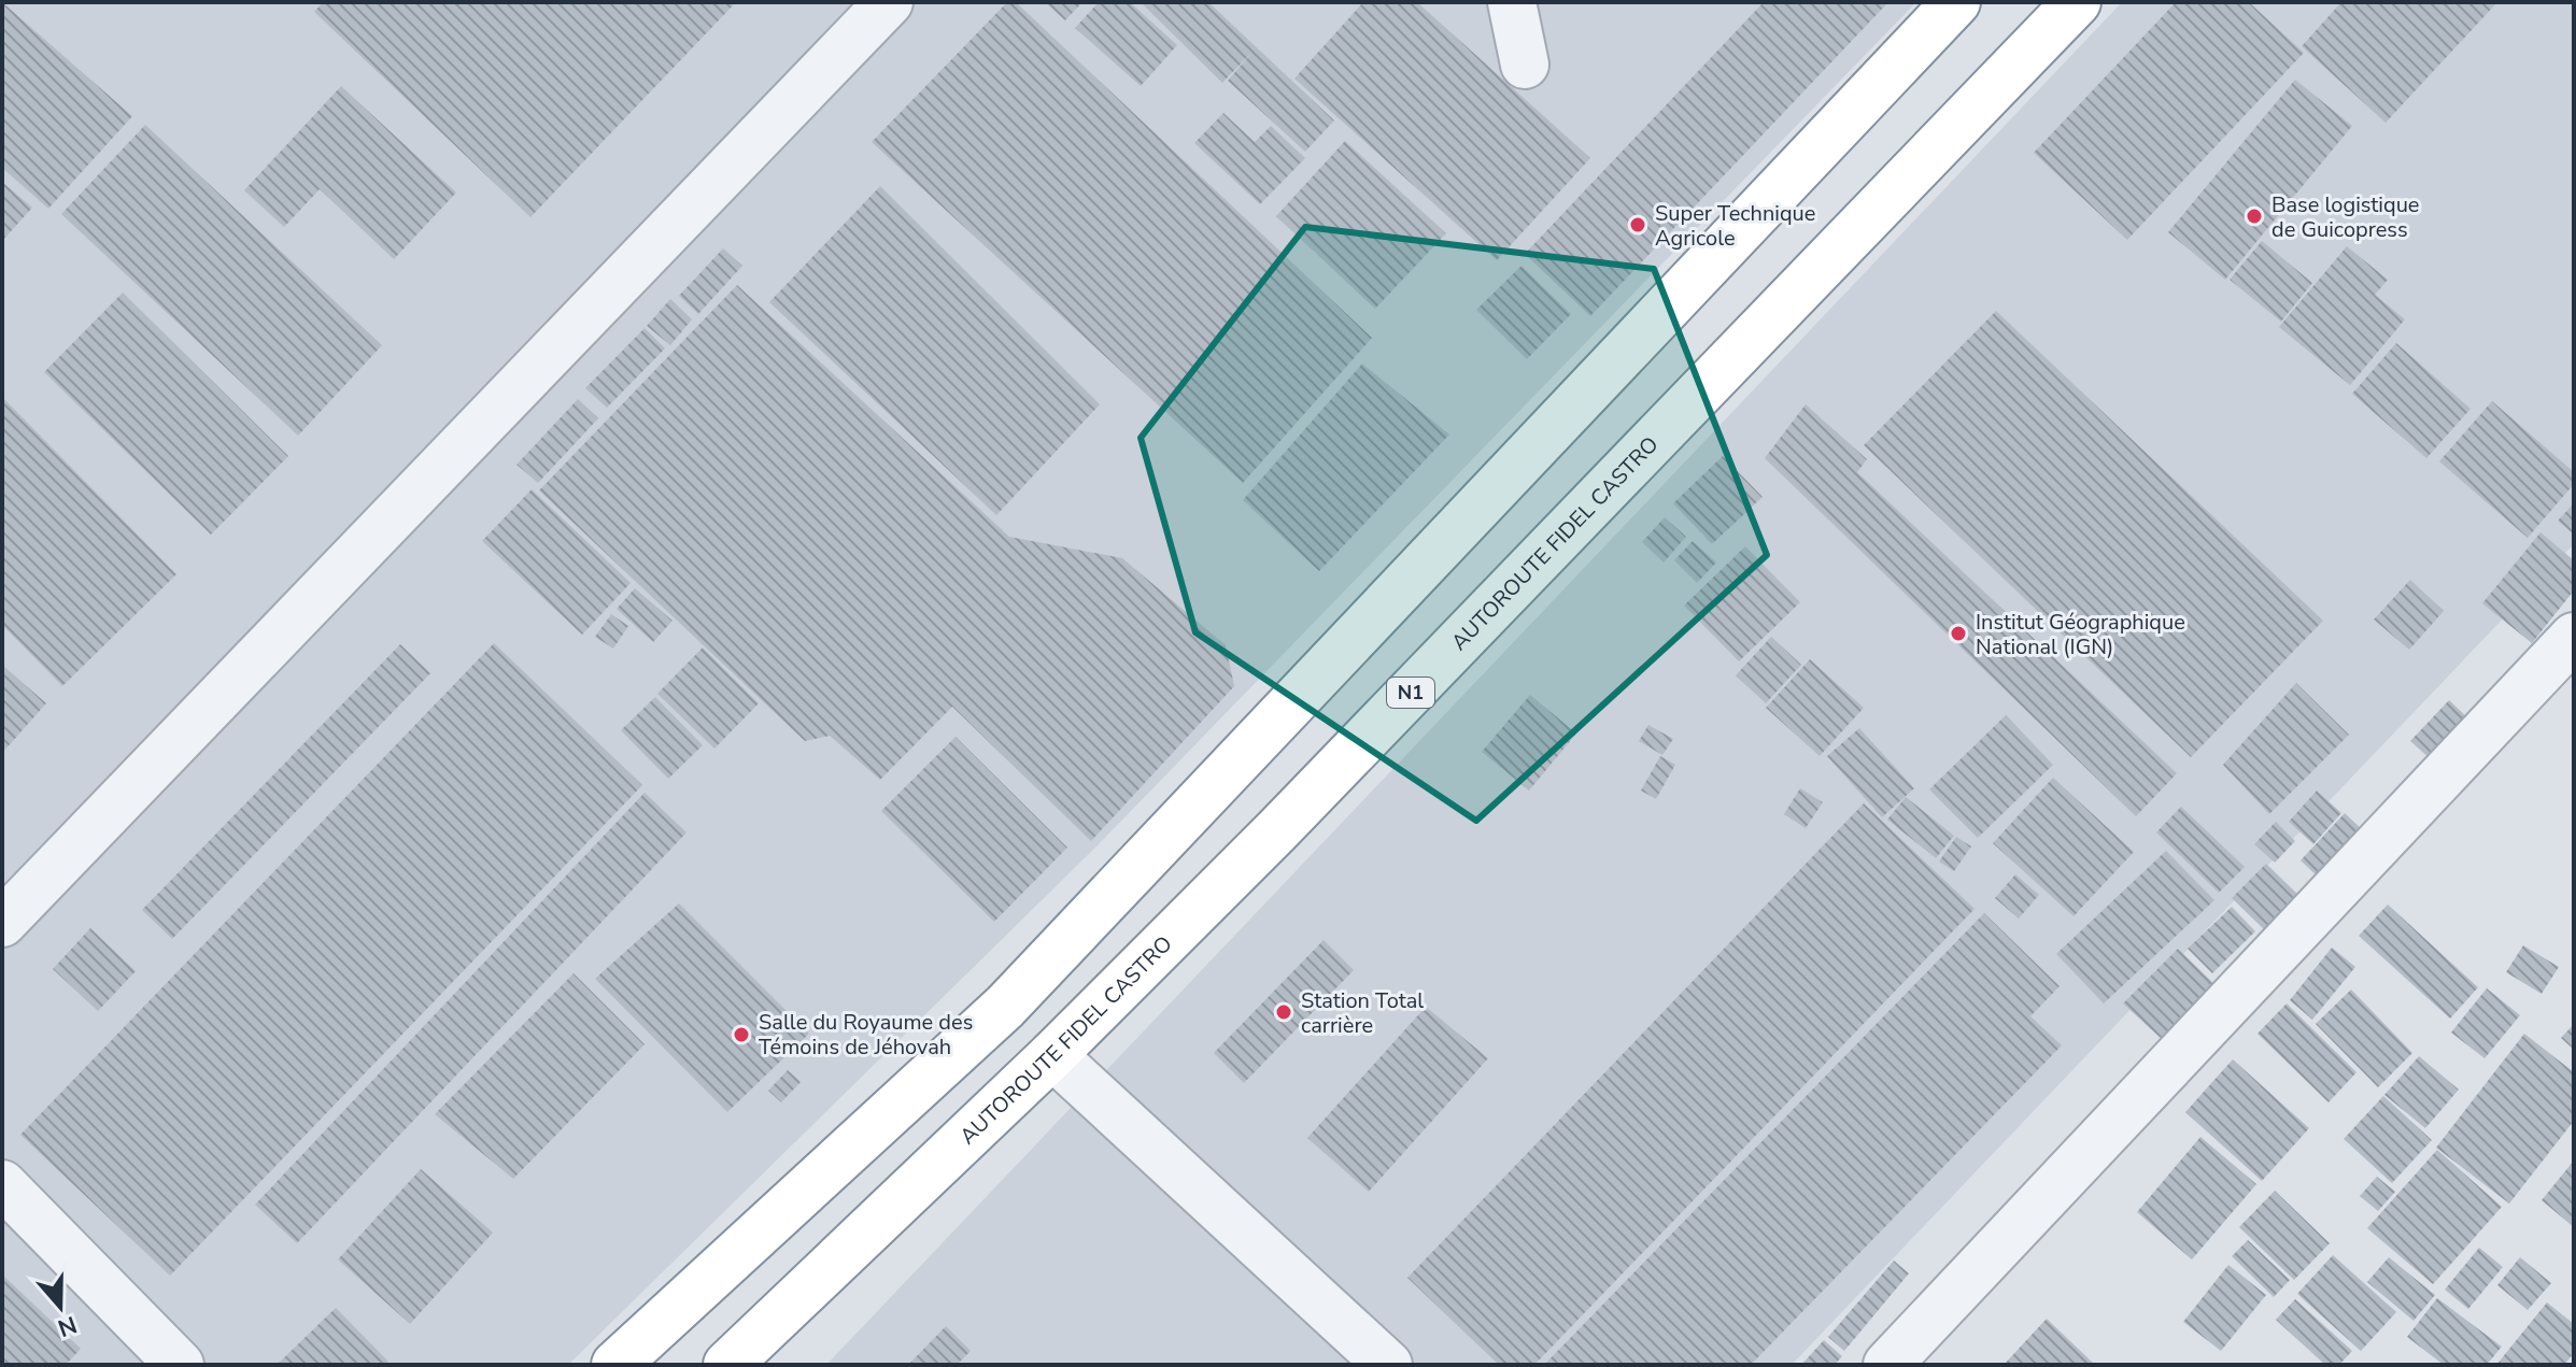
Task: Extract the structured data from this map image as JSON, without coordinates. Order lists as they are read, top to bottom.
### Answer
{
  "streets": {
    "highway": ["AUTOROUTE FIDEL CASTRO", "N1"]
  },
  "places": [
    "Base logistique de Guicopress",
    "Super Technique Agricole",
    "Institut Géographique National (IGN)",
    "Station Total carrière",
    "Salle du Royaume des Témoins de Jéhovah"
  ],
  "north": "bottom"
}
